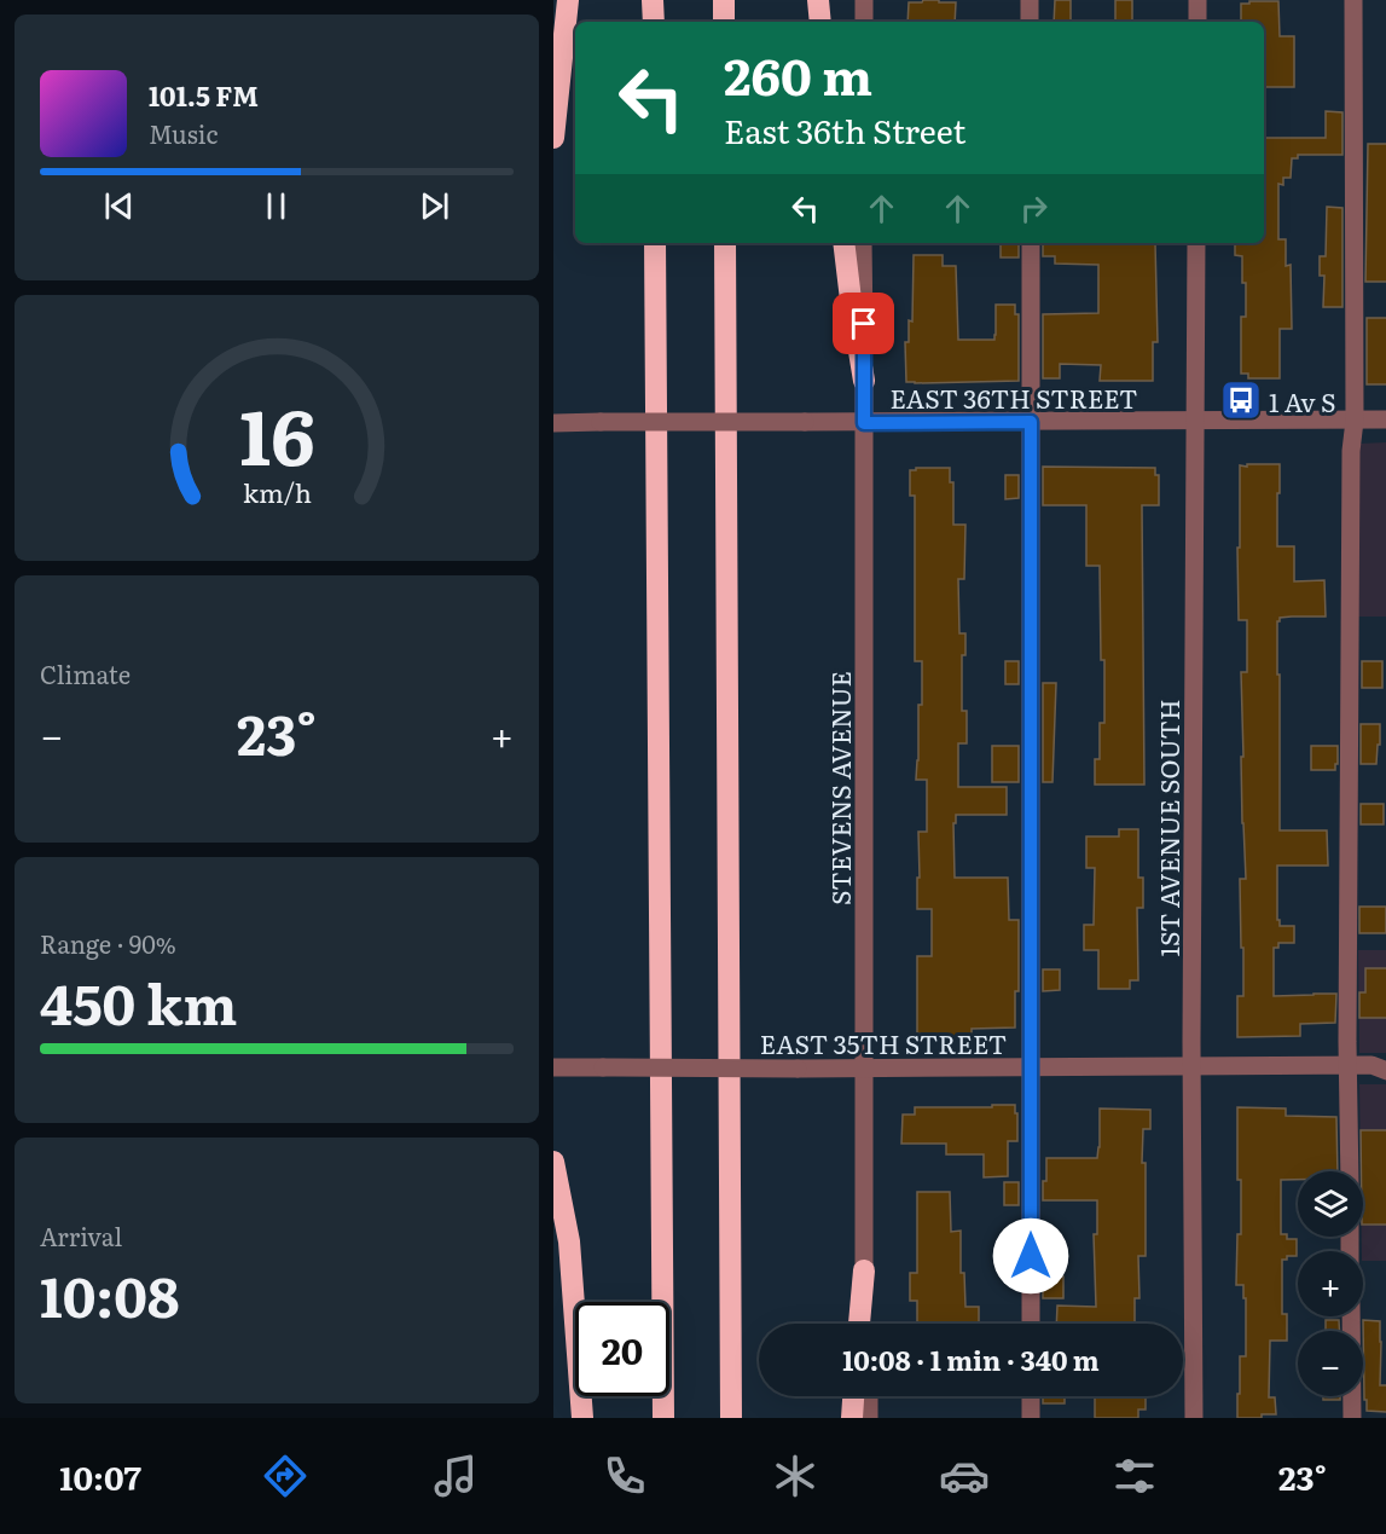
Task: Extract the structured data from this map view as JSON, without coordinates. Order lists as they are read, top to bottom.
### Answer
{
  "streets": {
    "street": [
      "EAST 36TH STREET",
      "STEVENS AVENUE",
      "1ST AVENUE SOUTH",
      "EAST 35TH STREET"
    ]
  },
  "crossings": [
    ["EAST 36TH STREET", "STEVENS AVENUE"],
    ["EAST 36TH STREET", "1ST AVENUE SOUTH"],
    ["STEVENS AVENUE", "EAST 35TH STREET"],
    ["1ST AVENUE SOUTH", "EAST 35TH STREET"]
  ],
  "places": {
    "bus stop": ["1 Av S"]
  },
  "page": {
    "turn": ["260 m", "East 36th Street"],
    "song": ["101.5 FM", "Music"],
    "tile": [
      "Climate",
      ["Range · 90%", "450 km"],
      ["Arrival", "10:08"]
    ],
    "heat": ["−", "23°", "+"],
    "map_buttons": ["+", "−"],
    "limit": "20",
    "trip": "10:08 · 1 min · 340 m",
    "tabs": ["10:07", "23°"],
    "gauge": ["16", "km/h"]
  }
}
